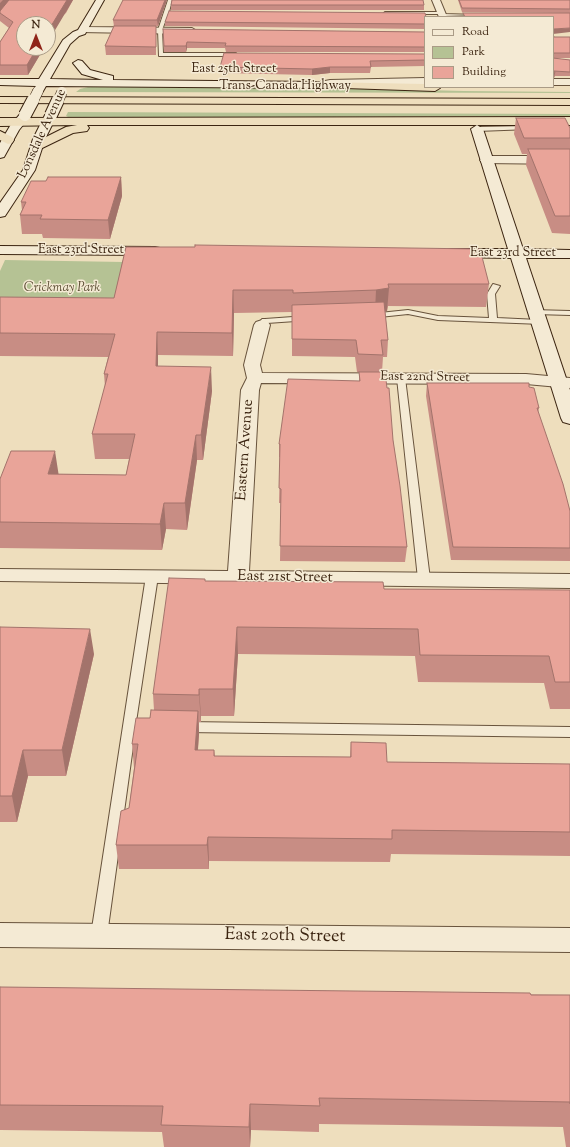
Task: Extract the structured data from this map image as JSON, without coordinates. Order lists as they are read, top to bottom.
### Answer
{
  "streets": {
    "highway": ["Trans-Canada Highway"],
    "street": [
      "East 25th Street",
      "Lonsdale Avenue",
      "East 23rd Street",
      "East 22nd Street",
      "Eastern Avenue",
      "East 21st Street",
      "East 20th Street"
    ]
  },
  "crossings": [
    ["East 25th Street", "Lonsdale Avenue"],
    ["East 22nd Street", "Eastern Avenue"],
    ["Eastern Avenue", "East 21st Street"]
  ],
  "parks": ["Crickmay Park"],
  "legend": ["Road", "Park", "Building"],
  "north": "top"
}
